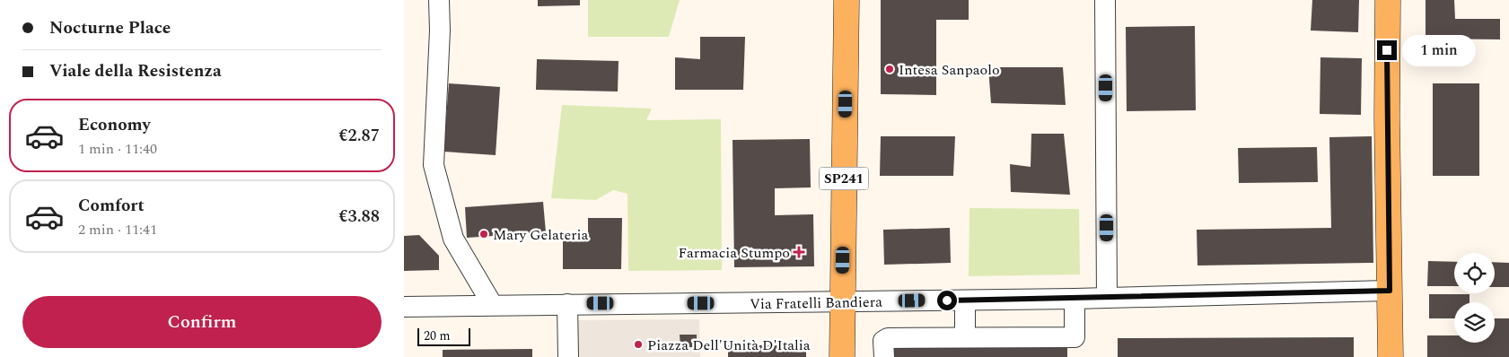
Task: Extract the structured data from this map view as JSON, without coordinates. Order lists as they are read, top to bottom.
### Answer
{
  "streets": {
    "main road": ["SP241"],
    "street": ["Via Fratelli Bandiera"]
  },
  "crossings": [
    ["SP241", "Via Fratelli Bandiera"]
  ],
  "places": {
    "other": ["Intesa Sanpaolo", "Mary Gelateria", "Piazza Dell'Unità D'Italia"],
    "health": ["Farmacia Stumpo"]
  },
  "scale_bar": "20 m",
  "page": {
    "banner": ["Nocturne Place", "Viale della Resistenza"],
    "bubble": "1 min",
    "list": [
      {
        "name": "Economy",
        "note": "1 min · 11:40",
        "value": "€2.87"
      },
      {
        "name": "Comfort",
        "note": "2 min · 11:41",
        "value": "€3.88"
      }
    ],
    "buttons": "Confirm",
    "scale": "20 m"
  }
}
